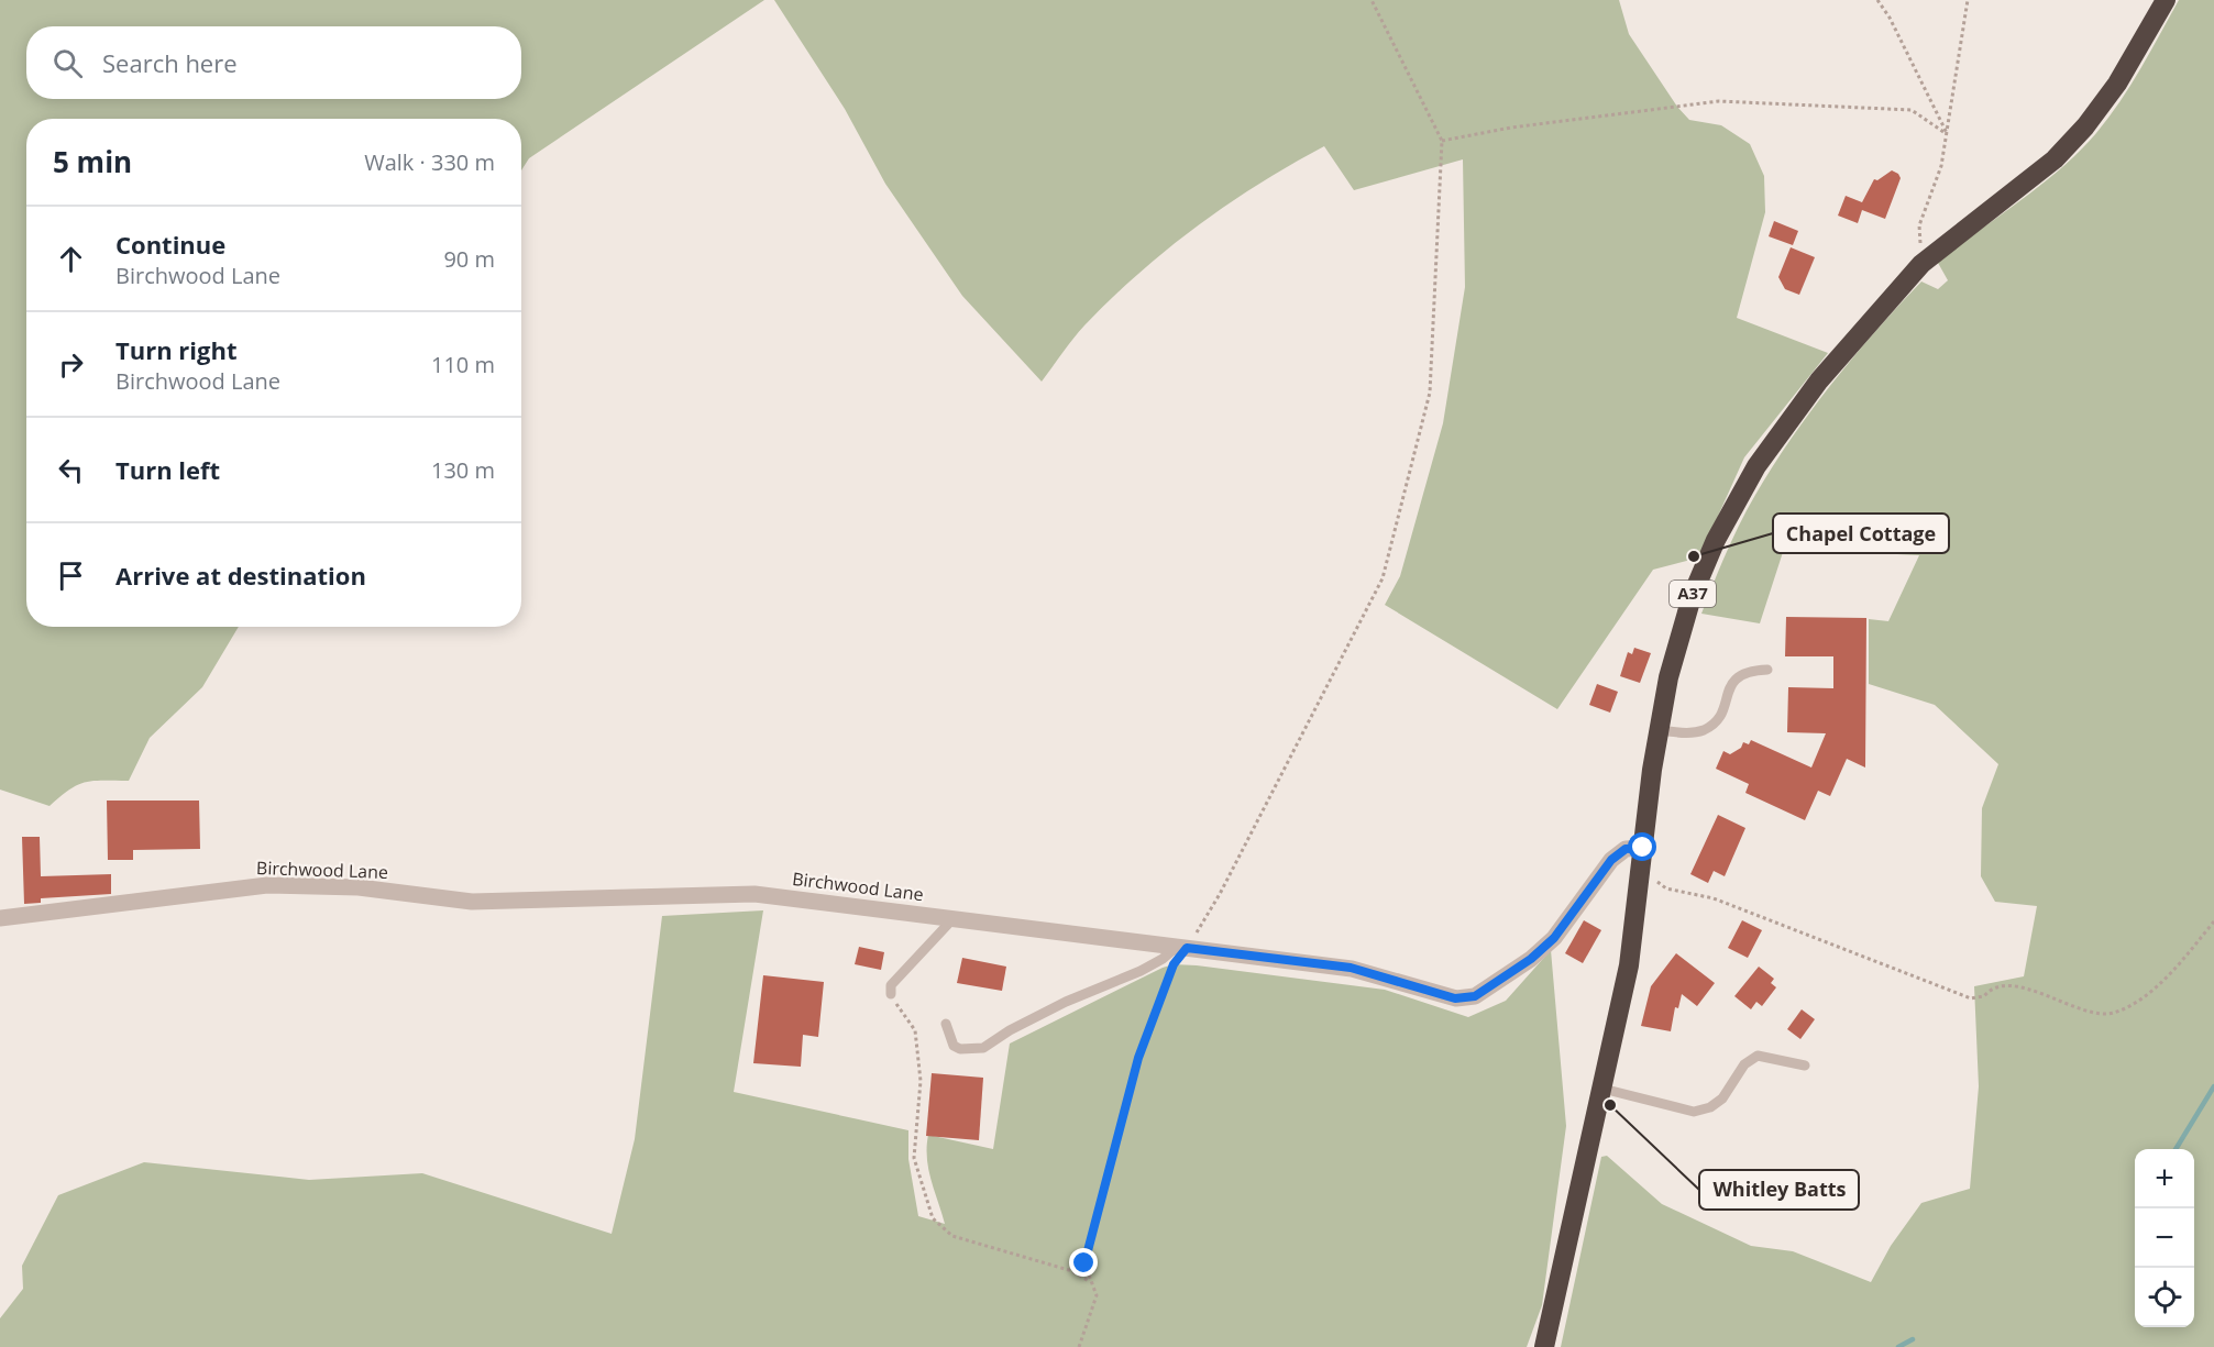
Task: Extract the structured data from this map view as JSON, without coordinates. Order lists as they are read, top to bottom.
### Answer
{
  "streets": {
    "highway": ["A37"],
    "street": ["Birchwood Lane"]
  },
  "crossings": [
    ["A37", "Birchwood Lane"]
  ],
  "places": ["Chapel Cottage", "Whitley Batts"],
  "page": {
    "search": "Search here",
    "heading": ["5 min", "Walk · 330 m"],
    "list": [
      ["Continue", "Birchwood Lane", "90 m"],
      ["Turn right", "Birchwood Lane", "110 m"],
      ["Turn left", "130 m"],
      "Arrive at destination"
    ],
    "map_buttons": ["+", "−"]
  }
}
